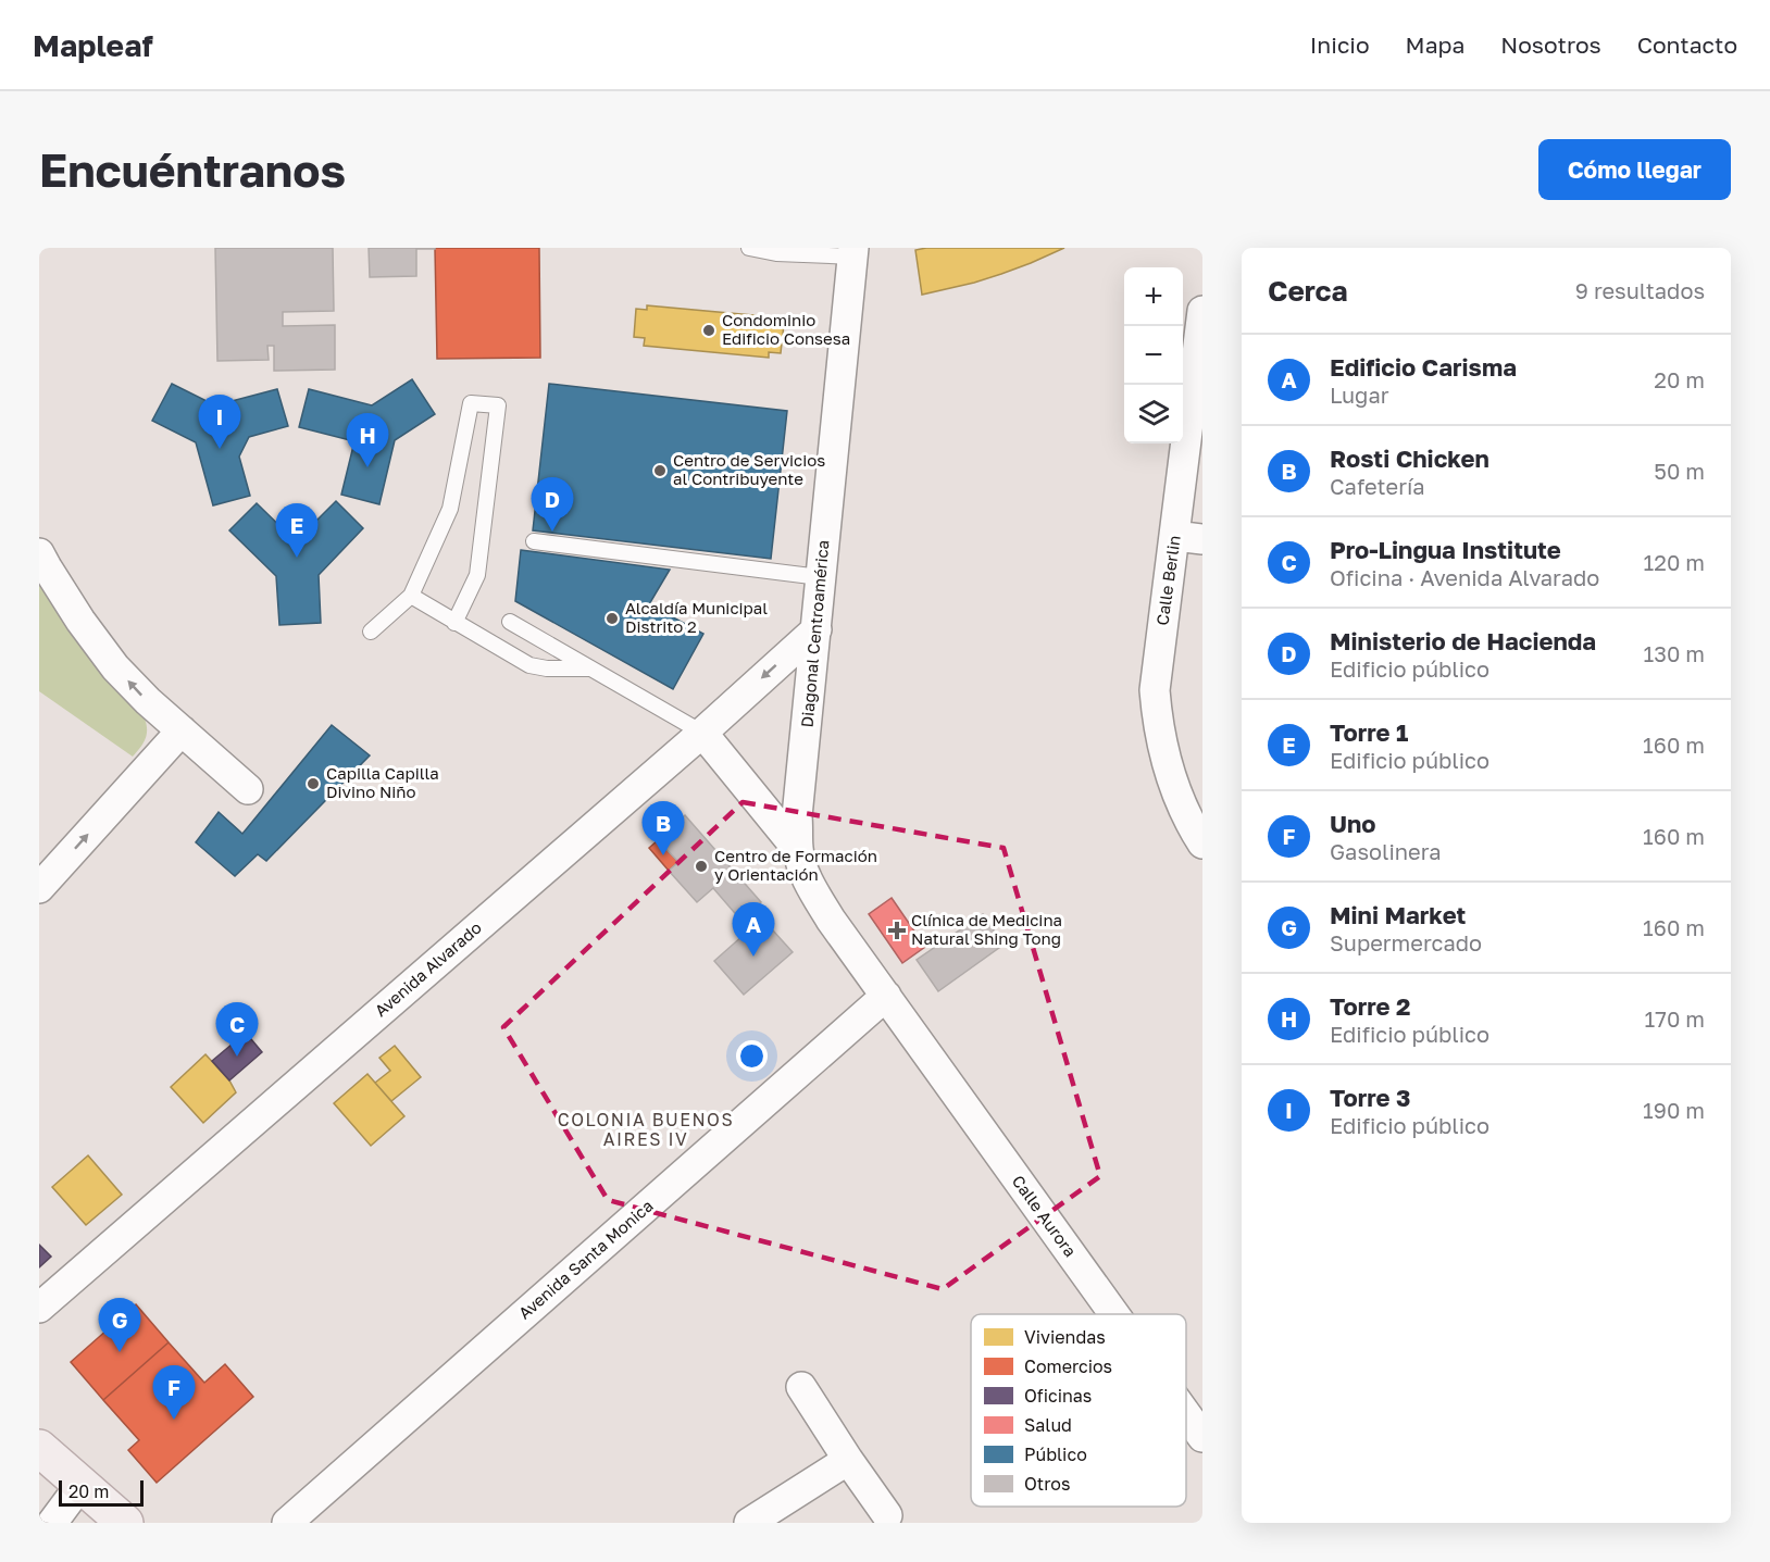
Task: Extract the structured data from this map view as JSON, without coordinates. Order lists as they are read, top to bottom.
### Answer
{
  "streets": {
    "street": [
      "Calle Berlin",
      "Diagonal Centroamérica",
      "Avenida Alvarado",
      "Calle Aurora",
      "Avenida Santa Monica"
    ]
  },
  "crossings": [
    ["Diagonal Centroamérica", "Avenida Alvarado"],
    ["Diagonal Centroamérica", "Calle Aurora"],
    ["Diagonal Centroamérica", "Avenida Santa Monica"],
    ["Calle Aurora", "Avenida Santa Monica"]
  ],
  "districts": ["COLONIA BUENOS AIRES IV"],
  "places": {
    "other": [
      "Condominio Edificio Consesa",
      "Centro de Servicios al Contribuyente",
      "Alcaldía Municipal Distrito 2",
      "Capilla Capilla Divino Niño",
      "Centro de Formación y Orientación"
    ],
    "health": ["Clínica de Medicina Natural Shing Tong"]
  },
  "legend": [
    "Viviendas",
    "Comercios",
    "Oficinas",
    "Salud",
    "Público",
    "Otros"
  ],
  "scale_bar": "20 m",
  "page": {
    "header": "Mapleaf",
    "nav": [
      "Inicio",
      "Mapa",
      "Nosotros",
      "Contacto"
    ],
    "buttons": "Cómo llegar",
    "title": "Encuéntranos",
    "heading": ["Cerca", "9 resultados"],
    "map_buttons": ["+", "−"],
    "list": [
      {
        "mark": "A",
        "name": "Edificio Carisma",
        "note": "Lugar",
        "value": "20 m"
      },
      {
        "mark": "B",
        "name": "Rosti Chicken",
        "note": "Cafetería",
        "value": "50 m"
      },
      {
        "mark": "C",
        "name": "Pro-Lingua Institute",
        "note": "Oficina · Avenida Alvarado",
        "value": "120 m"
      },
      {
        "mark": "D",
        "name": "Ministerio de Hacienda",
        "note": "Edificio público",
        "value": "130 m"
      },
      {
        "mark": "E",
        "name": "Torre 1",
        "note": "Edificio público",
        "value": "160 m"
      },
      {
        "mark": "F",
        "name": "Uno",
        "note": "Gasolinera",
        "value": "160 m"
      },
      {
        "mark": "G",
        "name": "Mini Market",
        "note": "Supermercado",
        "value": "160 m"
      },
      {
        "mark": "H",
        "name": "Torre 2",
        "note": "Edificio público",
        "value": "170 m"
      },
      {
        "mark": "I",
        "name": "Torre 3",
        "note": "Edificio público",
        "value": "190 m"
      }
    ],
    "pins": [
      "I",
      "H",
      "D",
      "E",
      "B",
      "A",
      "C",
      "G",
      "F"
    ],
    "scale": "20 m"
  }
}
